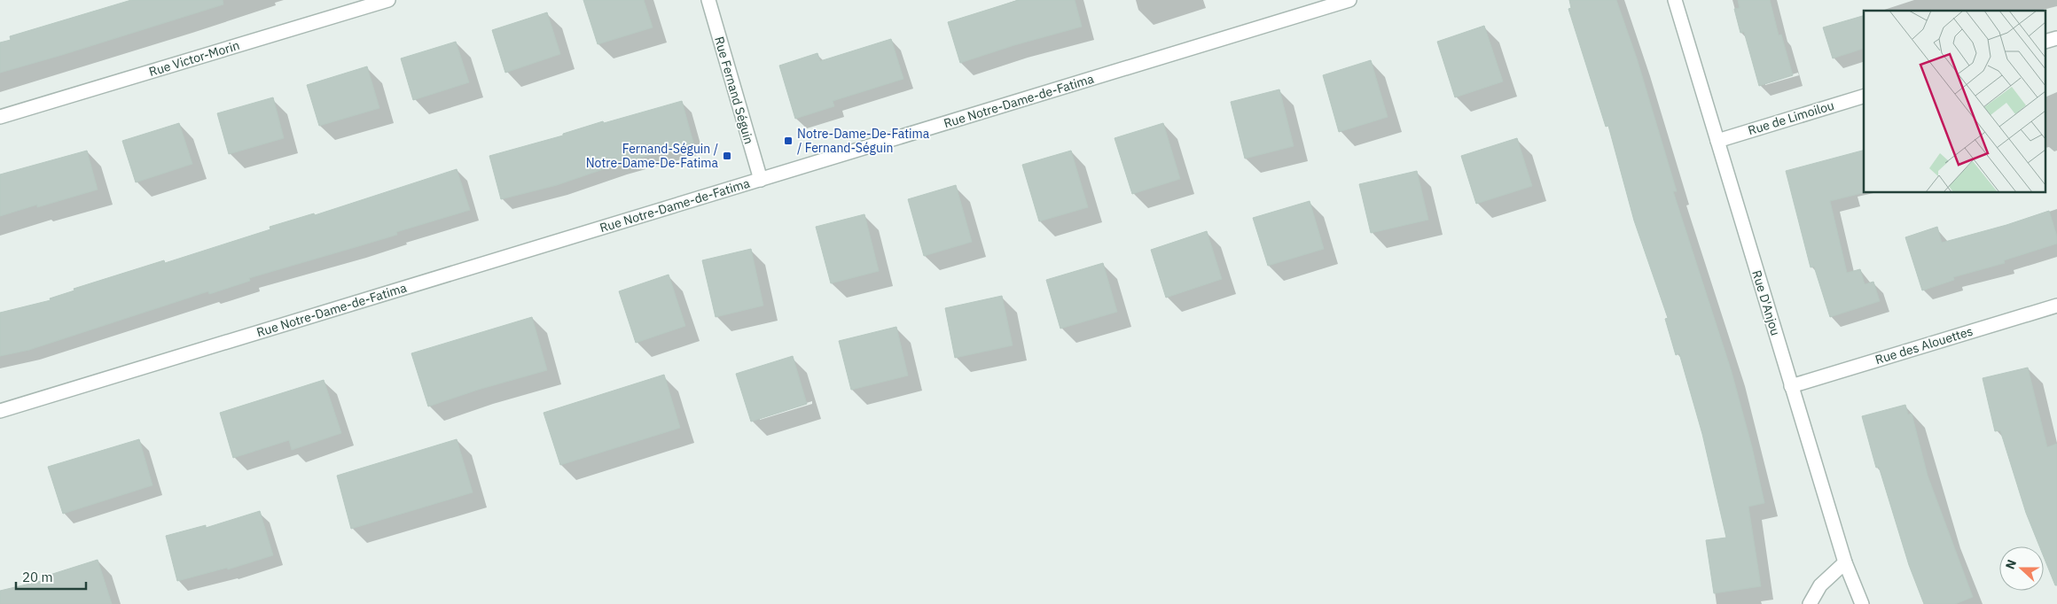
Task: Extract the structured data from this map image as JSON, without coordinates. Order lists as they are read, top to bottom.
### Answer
{
  "streets": {
    "street": [
      "Rue Victor-Morin",
      "Rue Fernand Séguin",
      "Rue Notre-Dame-de-Fatima",
      "Rue de Limoilou",
      "Rue D'Anjou",
      "Rue des Alouettes"
    ]
  },
  "crossings": [
    ["Rue Fernand Séguin", "Rue Notre-Dame-de-Fatima"],
    ["Rue de Limoilou", "Rue D'Anjou"],
    ["Rue D'Anjou", "Rue des Alouettes"]
  ],
  "places": {
    "transit": ["Notre-Dame-De-Fatima / Fernand-Séguin", "Fernand-Séguin / Notre-Dame-De-Fatima"]
  },
  "scale_bar": "20 m",
  "north": "left"
}
